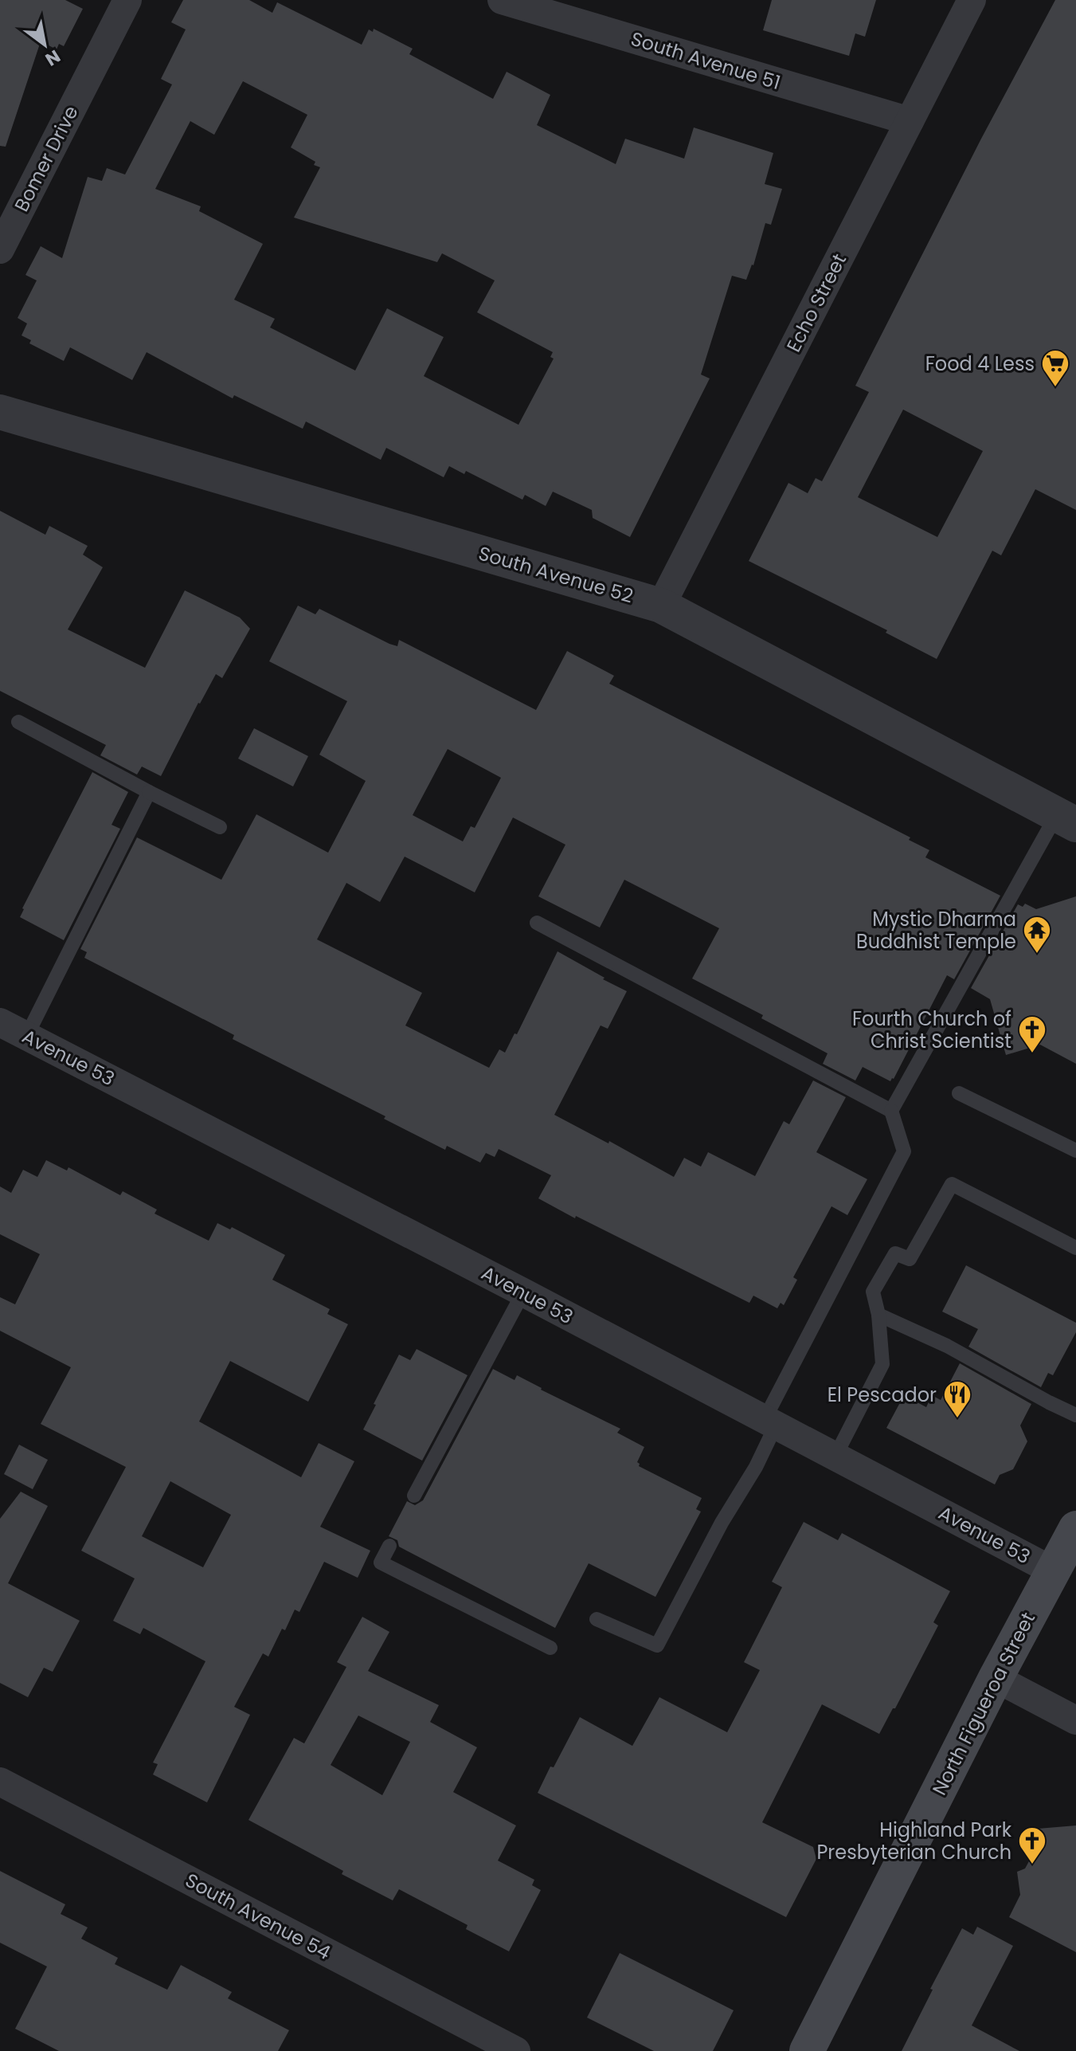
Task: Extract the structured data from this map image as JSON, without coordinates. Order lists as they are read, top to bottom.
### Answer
{
  "streets": {
    "main road": ["North Figueroa Street"],
    "street": [
      "South Avenue 51",
      "Bomer Drive",
      "Echo Street",
      "South Avenue 52",
      "Avenue 53",
      "South Avenue 54"
    ]
  },
  "crossings": [
    ["South Avenue 51", "Echo Street"],
    ["Echo Street", "South Avenue 52"],
    ["Avenue 53", "North Figueroa Street"]
  ],
  "places": {
    "supermarket": ["Food 4 Less"],
    "temple": ["Mystic Dharma Buddhist Temple"],
    "church": ["Fourth Church of Christ Scientist", "Highland Park Presbyterian Church"],
    "restaurant": ["El Pescador"]
  },
  "north": "bottom right"
}
